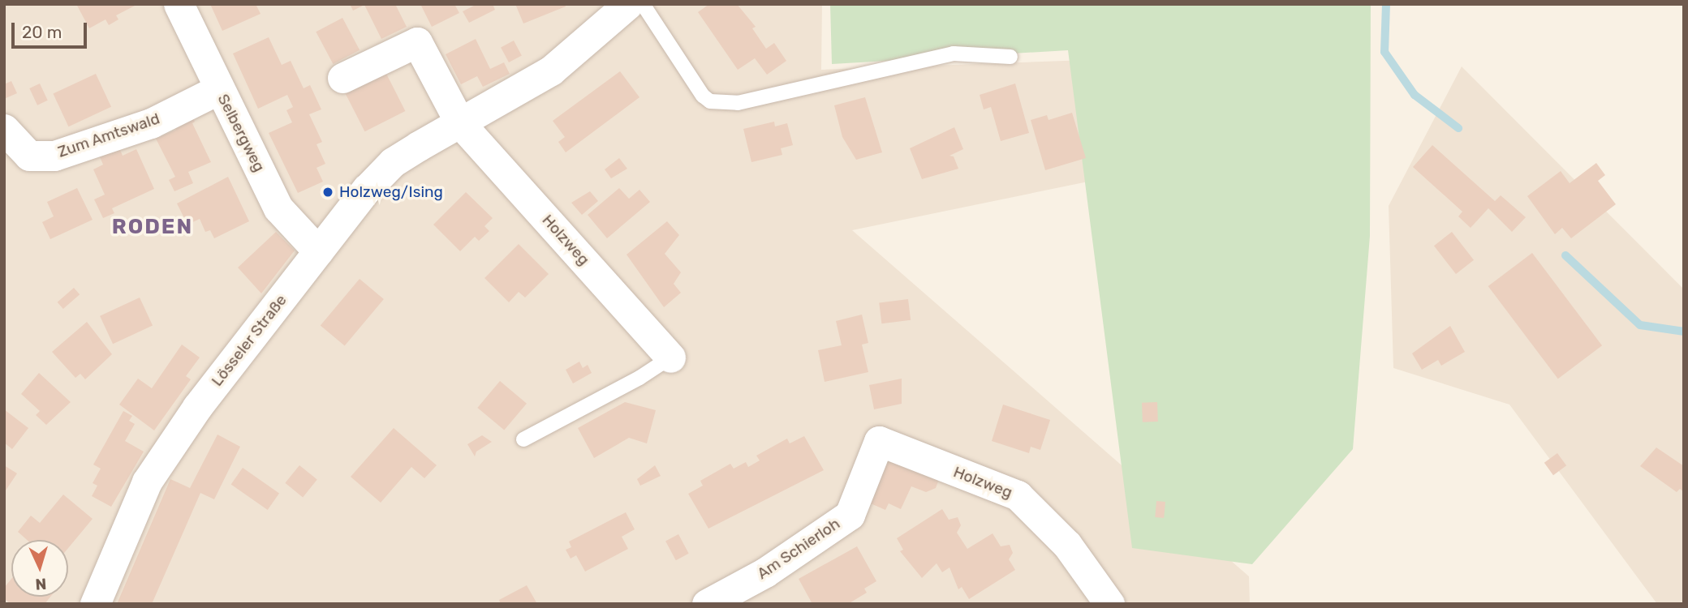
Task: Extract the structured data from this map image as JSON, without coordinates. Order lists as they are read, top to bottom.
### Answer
{
  "streets": {
    "street": [
      "Selbergweg",
      "Zum Amtswald",
      "Holzweg",
      "Lösseler Straße",
      "Am Schierloh"
    ]
  },
  "crossings": [
    ["Selbergweg", "Zum Amtswald"],
    ["Selbergweg", "Lösseler Straße"],
    ["Holzweg", "Lösseler Straße"],
    ["Holzweg", "Am Schierloh"]
  ],
  "districts": ["RODEN"],
  "places": ["Holzweg/Ising"],
  "scale_bar": "20 m",
  "north": "bottom"
}
